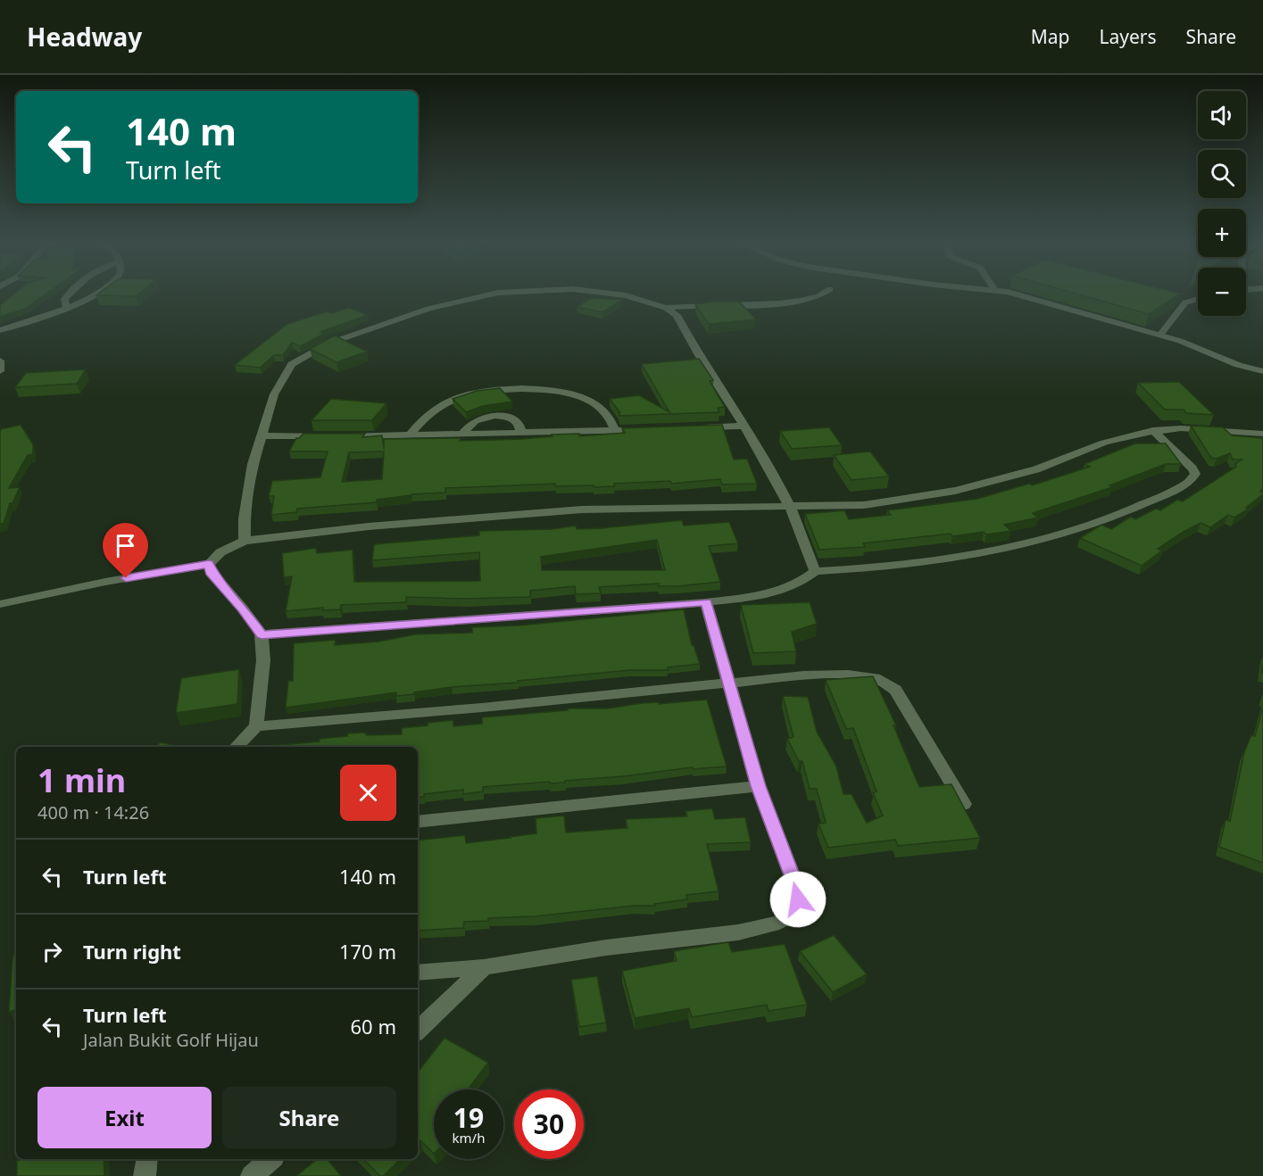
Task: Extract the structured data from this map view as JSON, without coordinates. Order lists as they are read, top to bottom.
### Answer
{
  "page": {
    "header": "Headway",
    "nav": ["Map", "Layers", "Share"],
    "map_buttons": ["+", "−"],
    "turn": ["140 m", "Turn left"],
    "heading": ["1 min", "400 m · 14:26"],
    "list": [
      {
        "name": "Turn left",
        "value": "140 m"
      },
      {
        "name": "Turn right",
        "value": "170 m"
      },
      {
        "name": "Turn left",
        "note": "Jalan Bukit Golf Hijau",
        "value": "60 m"
      }
    ],
    "buttons": ["Exit", "Share"],
    "speed": "19 km/h",
    "limit": "30"
  }
}
